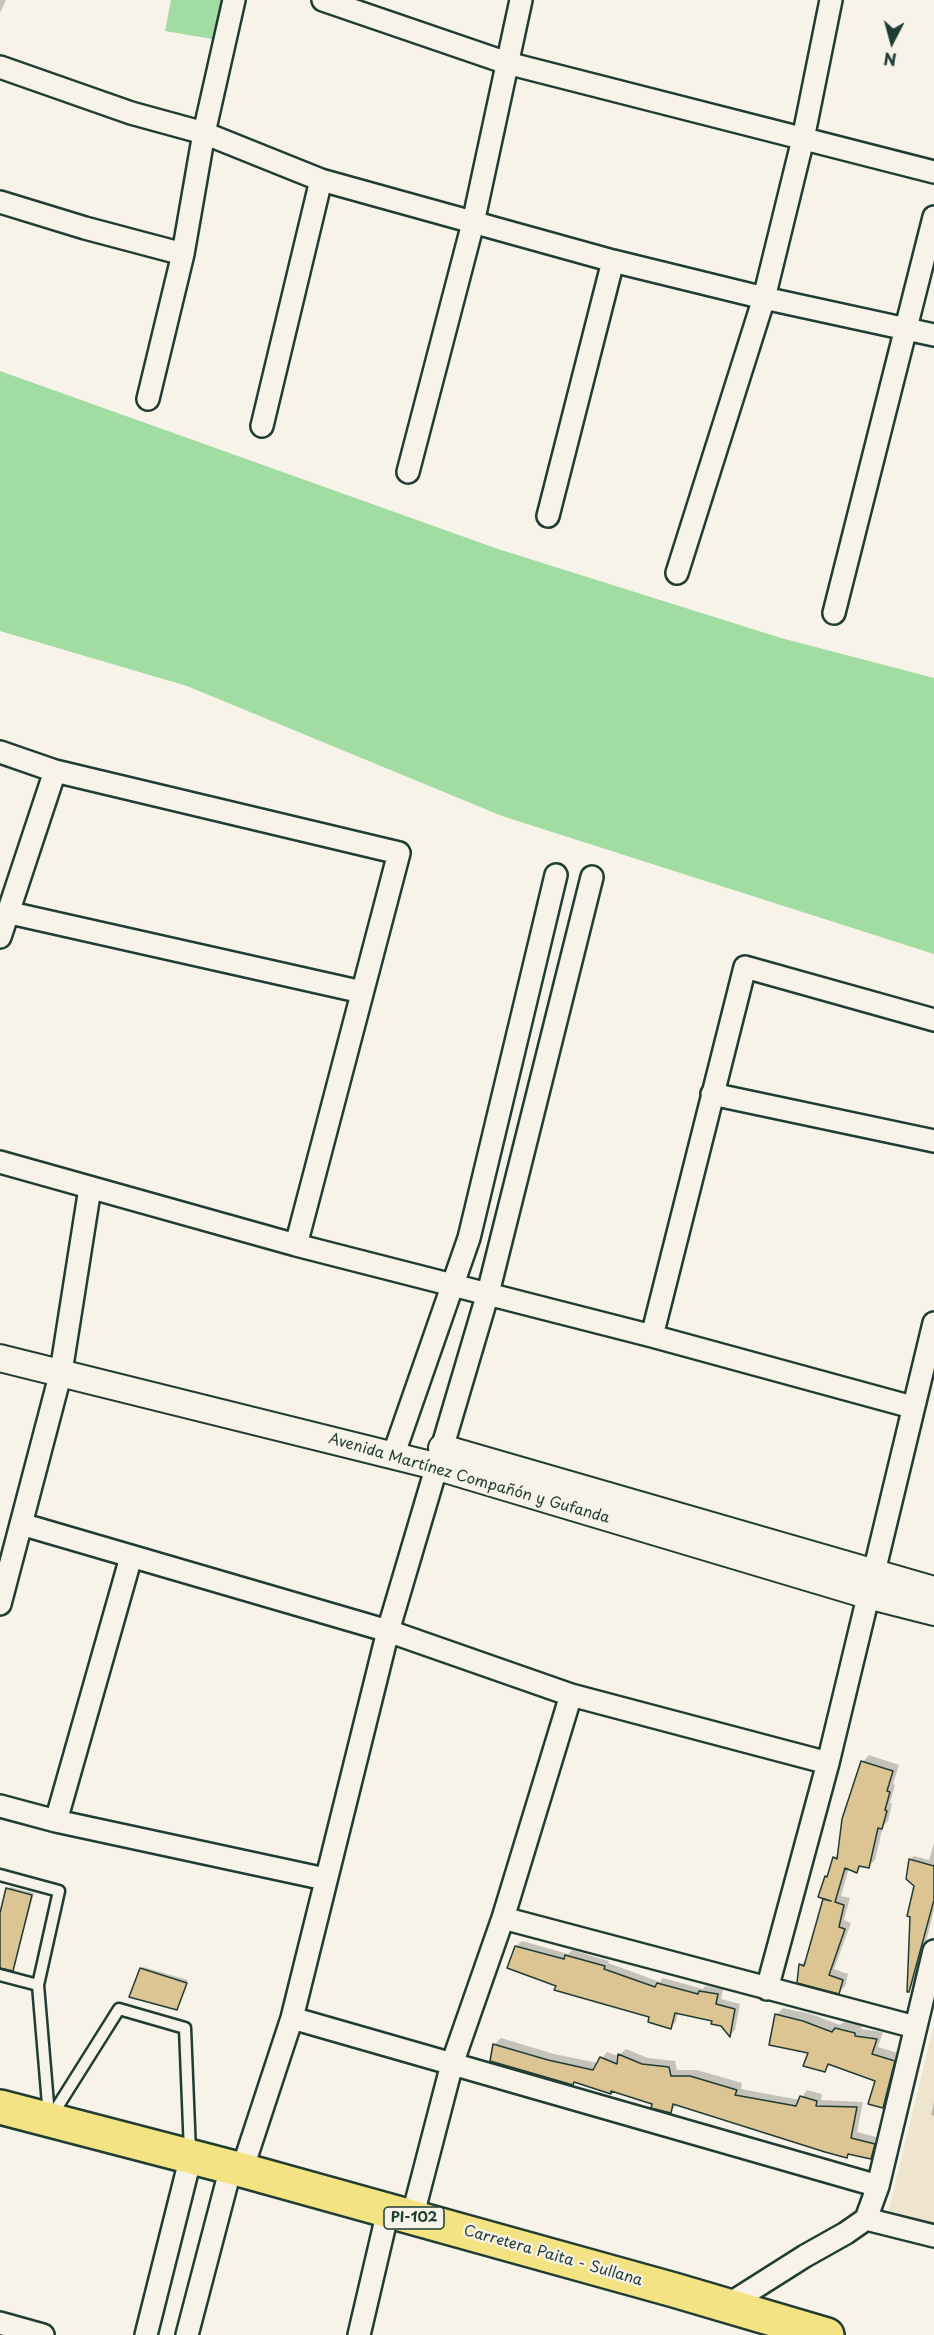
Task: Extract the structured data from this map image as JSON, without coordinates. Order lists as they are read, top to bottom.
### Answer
{
  "streets": {
    "main road": ["PI-102", "Carretera Paita - Sullana"],
    "street": ["Avenida Martínez Compañón y Gufanda"]
  },
  "north": "bottom"
}
